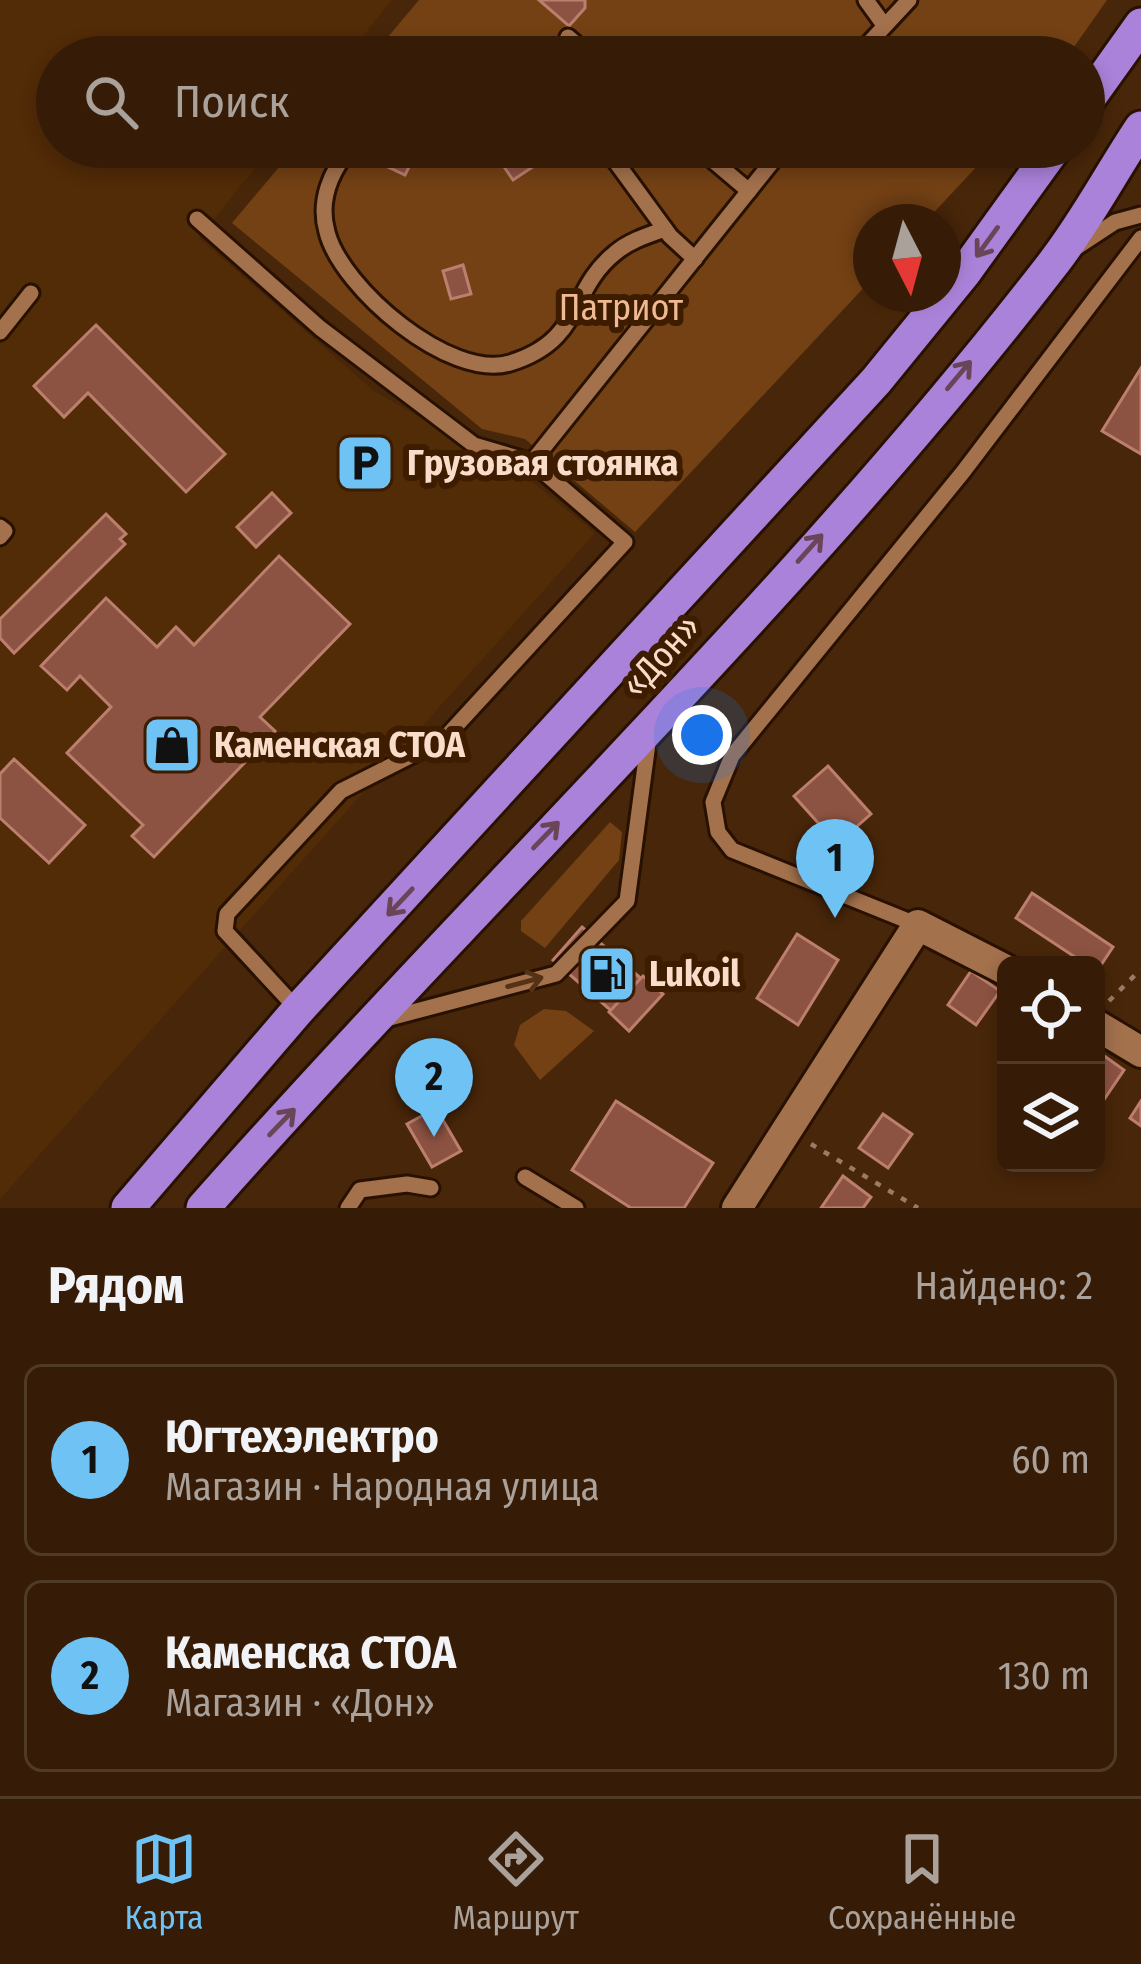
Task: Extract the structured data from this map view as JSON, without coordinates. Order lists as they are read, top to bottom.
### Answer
{
  "streets": {
    "highway": ["«Дон»"]
  },
  "parks": ["Патриот"],
  "places": {
    "parking": ["Грузовая стоянка"],
    "shop": ["Каменская СТОА"],
    "fuel station": ["Lukoil"]
  },
  "north": "bottom",
  "page": {
    "search": "Поиск",
    "pins": ["1", "2"],
    "heading": ["Рядом", "Найдено: 2"],
    "list": [
      {
        "mark": "1",
        "name": "Югтехэлектро",
        "note": "Магазин · Народная улица",
        "value": "60 m"
      },
      {
        "mark": "2",
        "name": "Каменска СТОА",
        "note": "Магазин · «Дон»",
        "value": "130 m"
      }
    ],
    "nav": ["Карта", "Маршрут", "Сохранённые"]
  }
}
